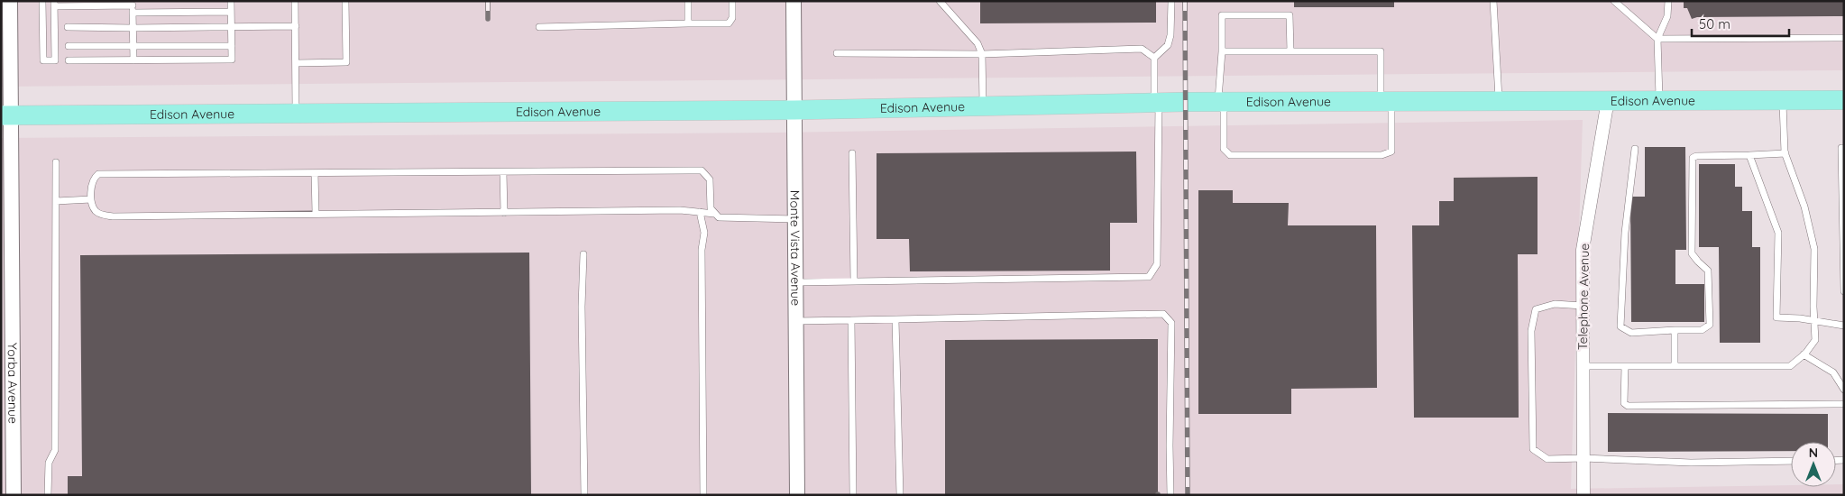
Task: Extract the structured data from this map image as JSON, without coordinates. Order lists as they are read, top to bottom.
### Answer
{
  "streets": {
    "main road": ["Edison Avenue"],
    "street": ["Monte Vista Avenue", "Telephone Avenue", "Yorba Avenue"]
  },
  "crossings": [
    ["Edison Avenue", "Monte Vista Avenue"],
    ["Edison Avenue", "Telephone Avenue"],
    ["Edison Avenue", "Yorba Avenue"]
  ],
  "scale_bar": "50 m",
  "north": "top"
}
